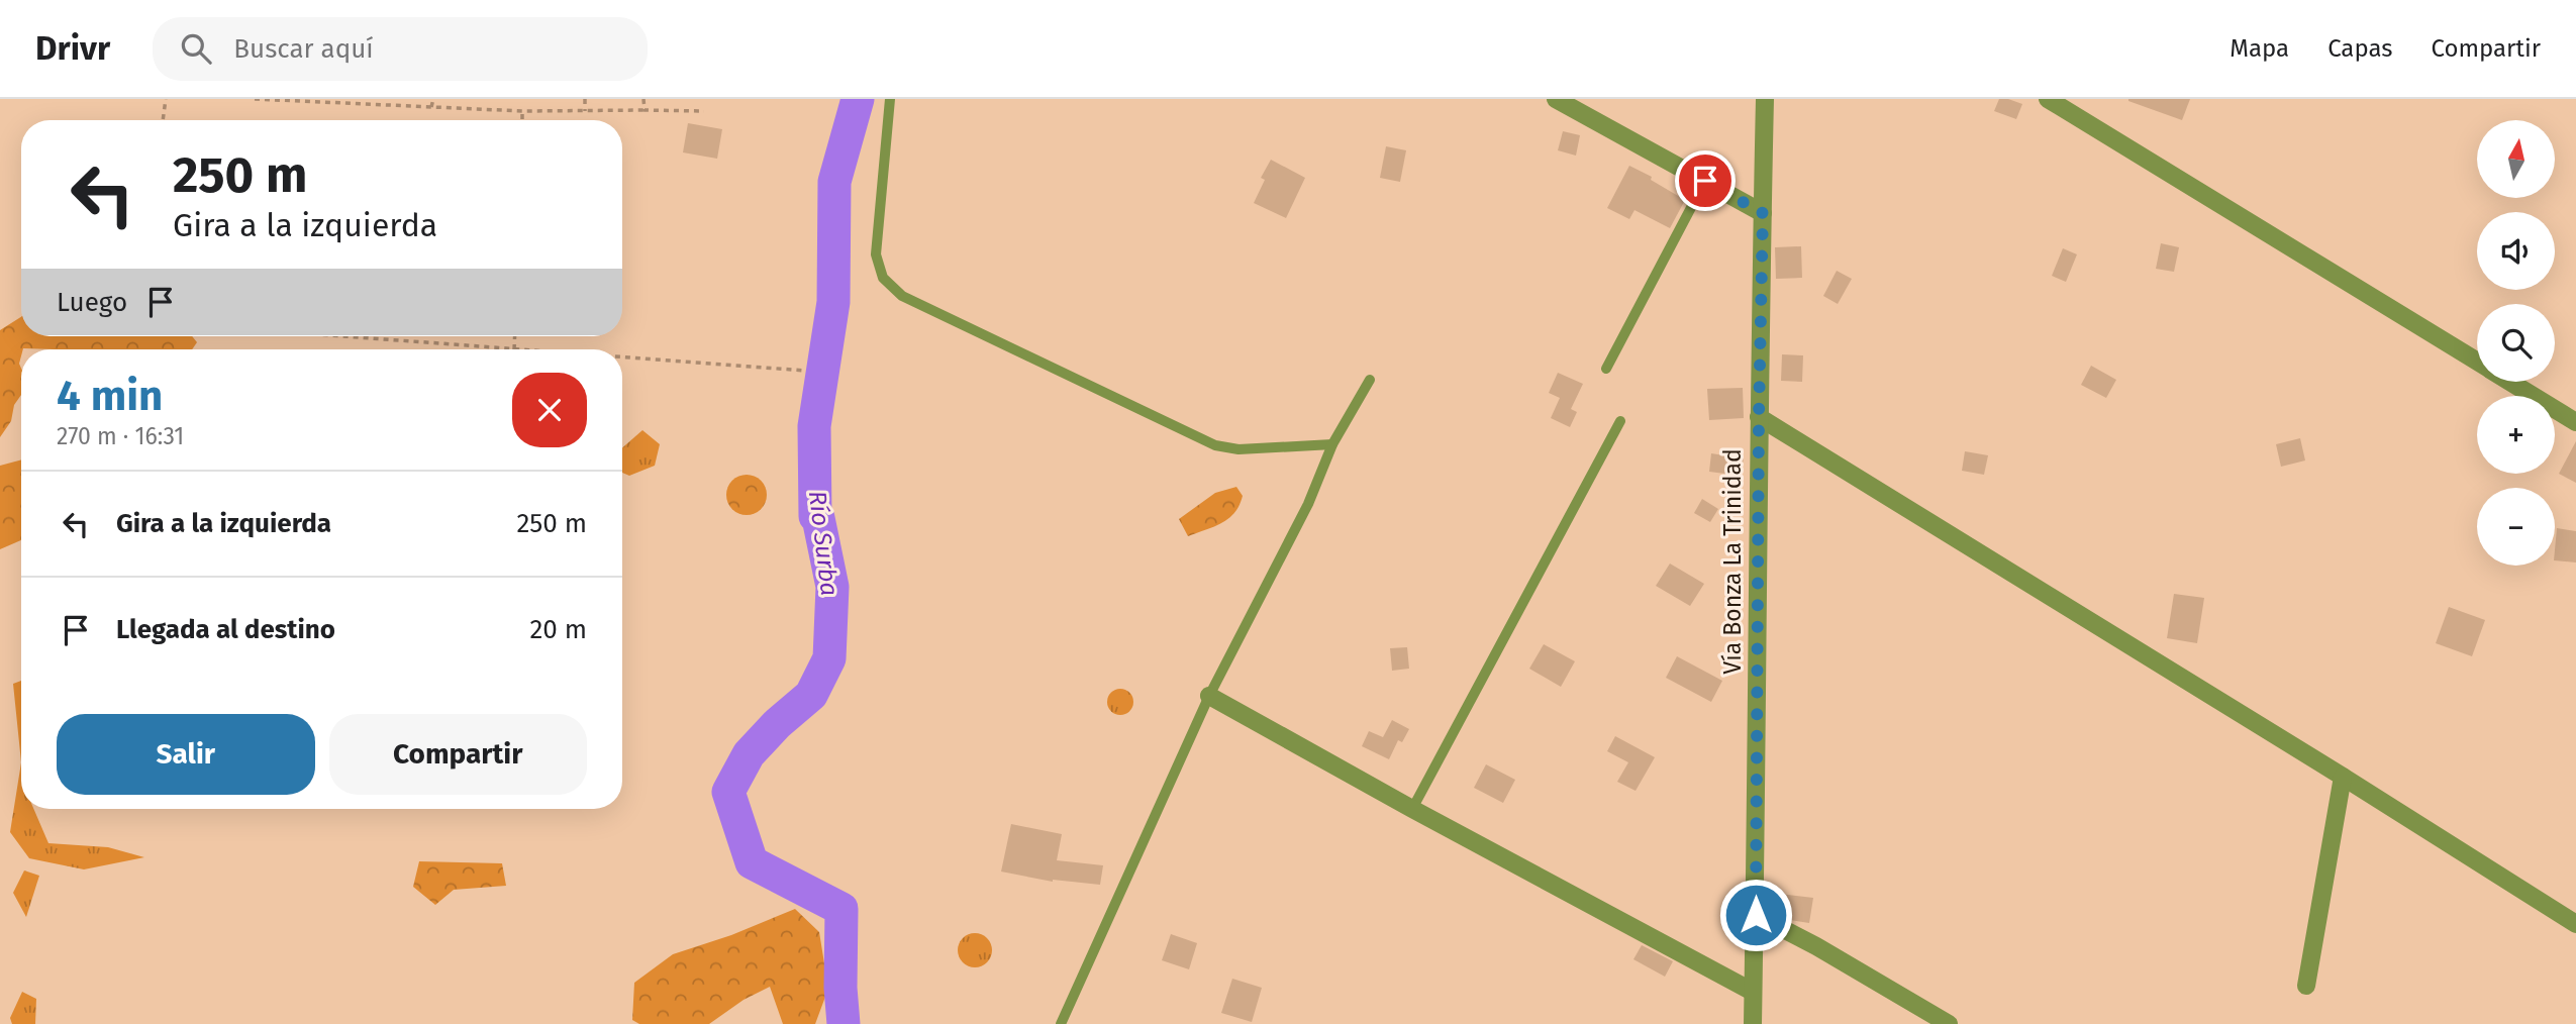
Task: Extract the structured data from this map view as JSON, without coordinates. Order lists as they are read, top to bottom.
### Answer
{
  "streets": {
    "street": ["Vía Bonza La Trinidad"]
  },
  "water": ["Río Surba"],
  "north": "top",
  "page": {
    "header": "Drivr",
    "search": "Buscar aquí",
    "nav": ["Mapa", "Capas", "Compartir"],
    "map_buttons": ["+", "−"],
    "turn": ["250 m", "Gira a la izquierda"],
    "then": "Luego",
    "heading": ["4 min", "270 m · 16:31"],
    "list": [
      {
        "name": "Gira a la izquierda",
        "value": "250 m"
      },
      {
        "name": "Llegada al destino",
        "value": "20 m"
      }
    ],
    "buttons": ["Salir", "Compartir"]
  }
}
